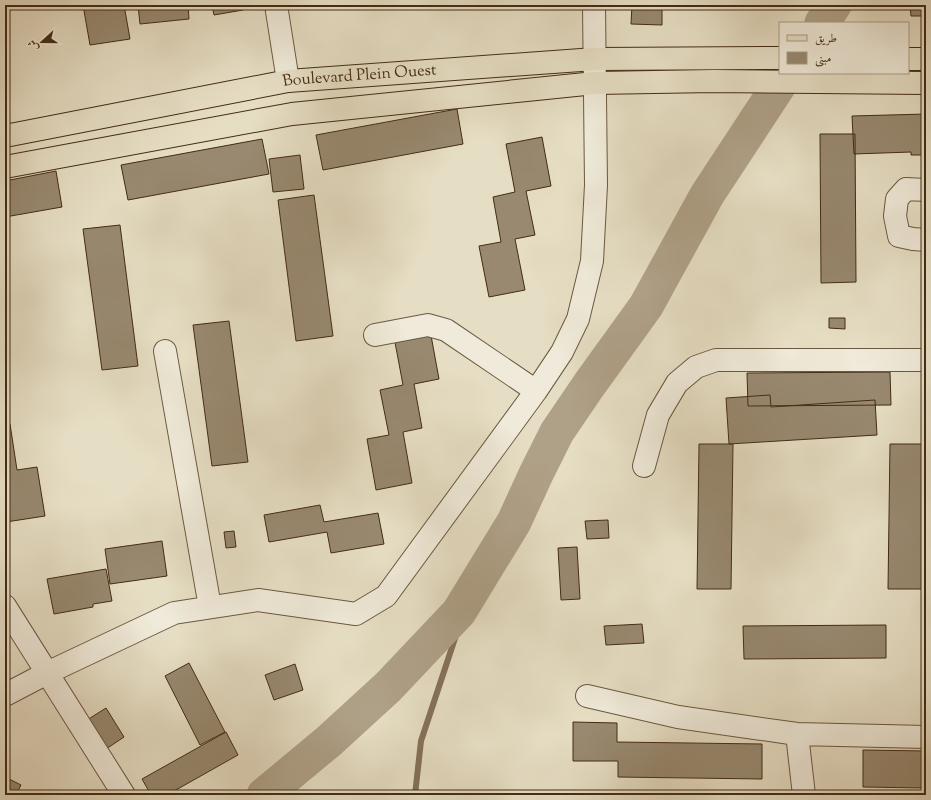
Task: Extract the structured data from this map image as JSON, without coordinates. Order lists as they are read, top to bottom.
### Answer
{
  "streets": {
    "main road": ["Boulevard Plein Ouest"]
  },
  "legend": ["طريق", "مبنى"],
  "north": "left"
}
